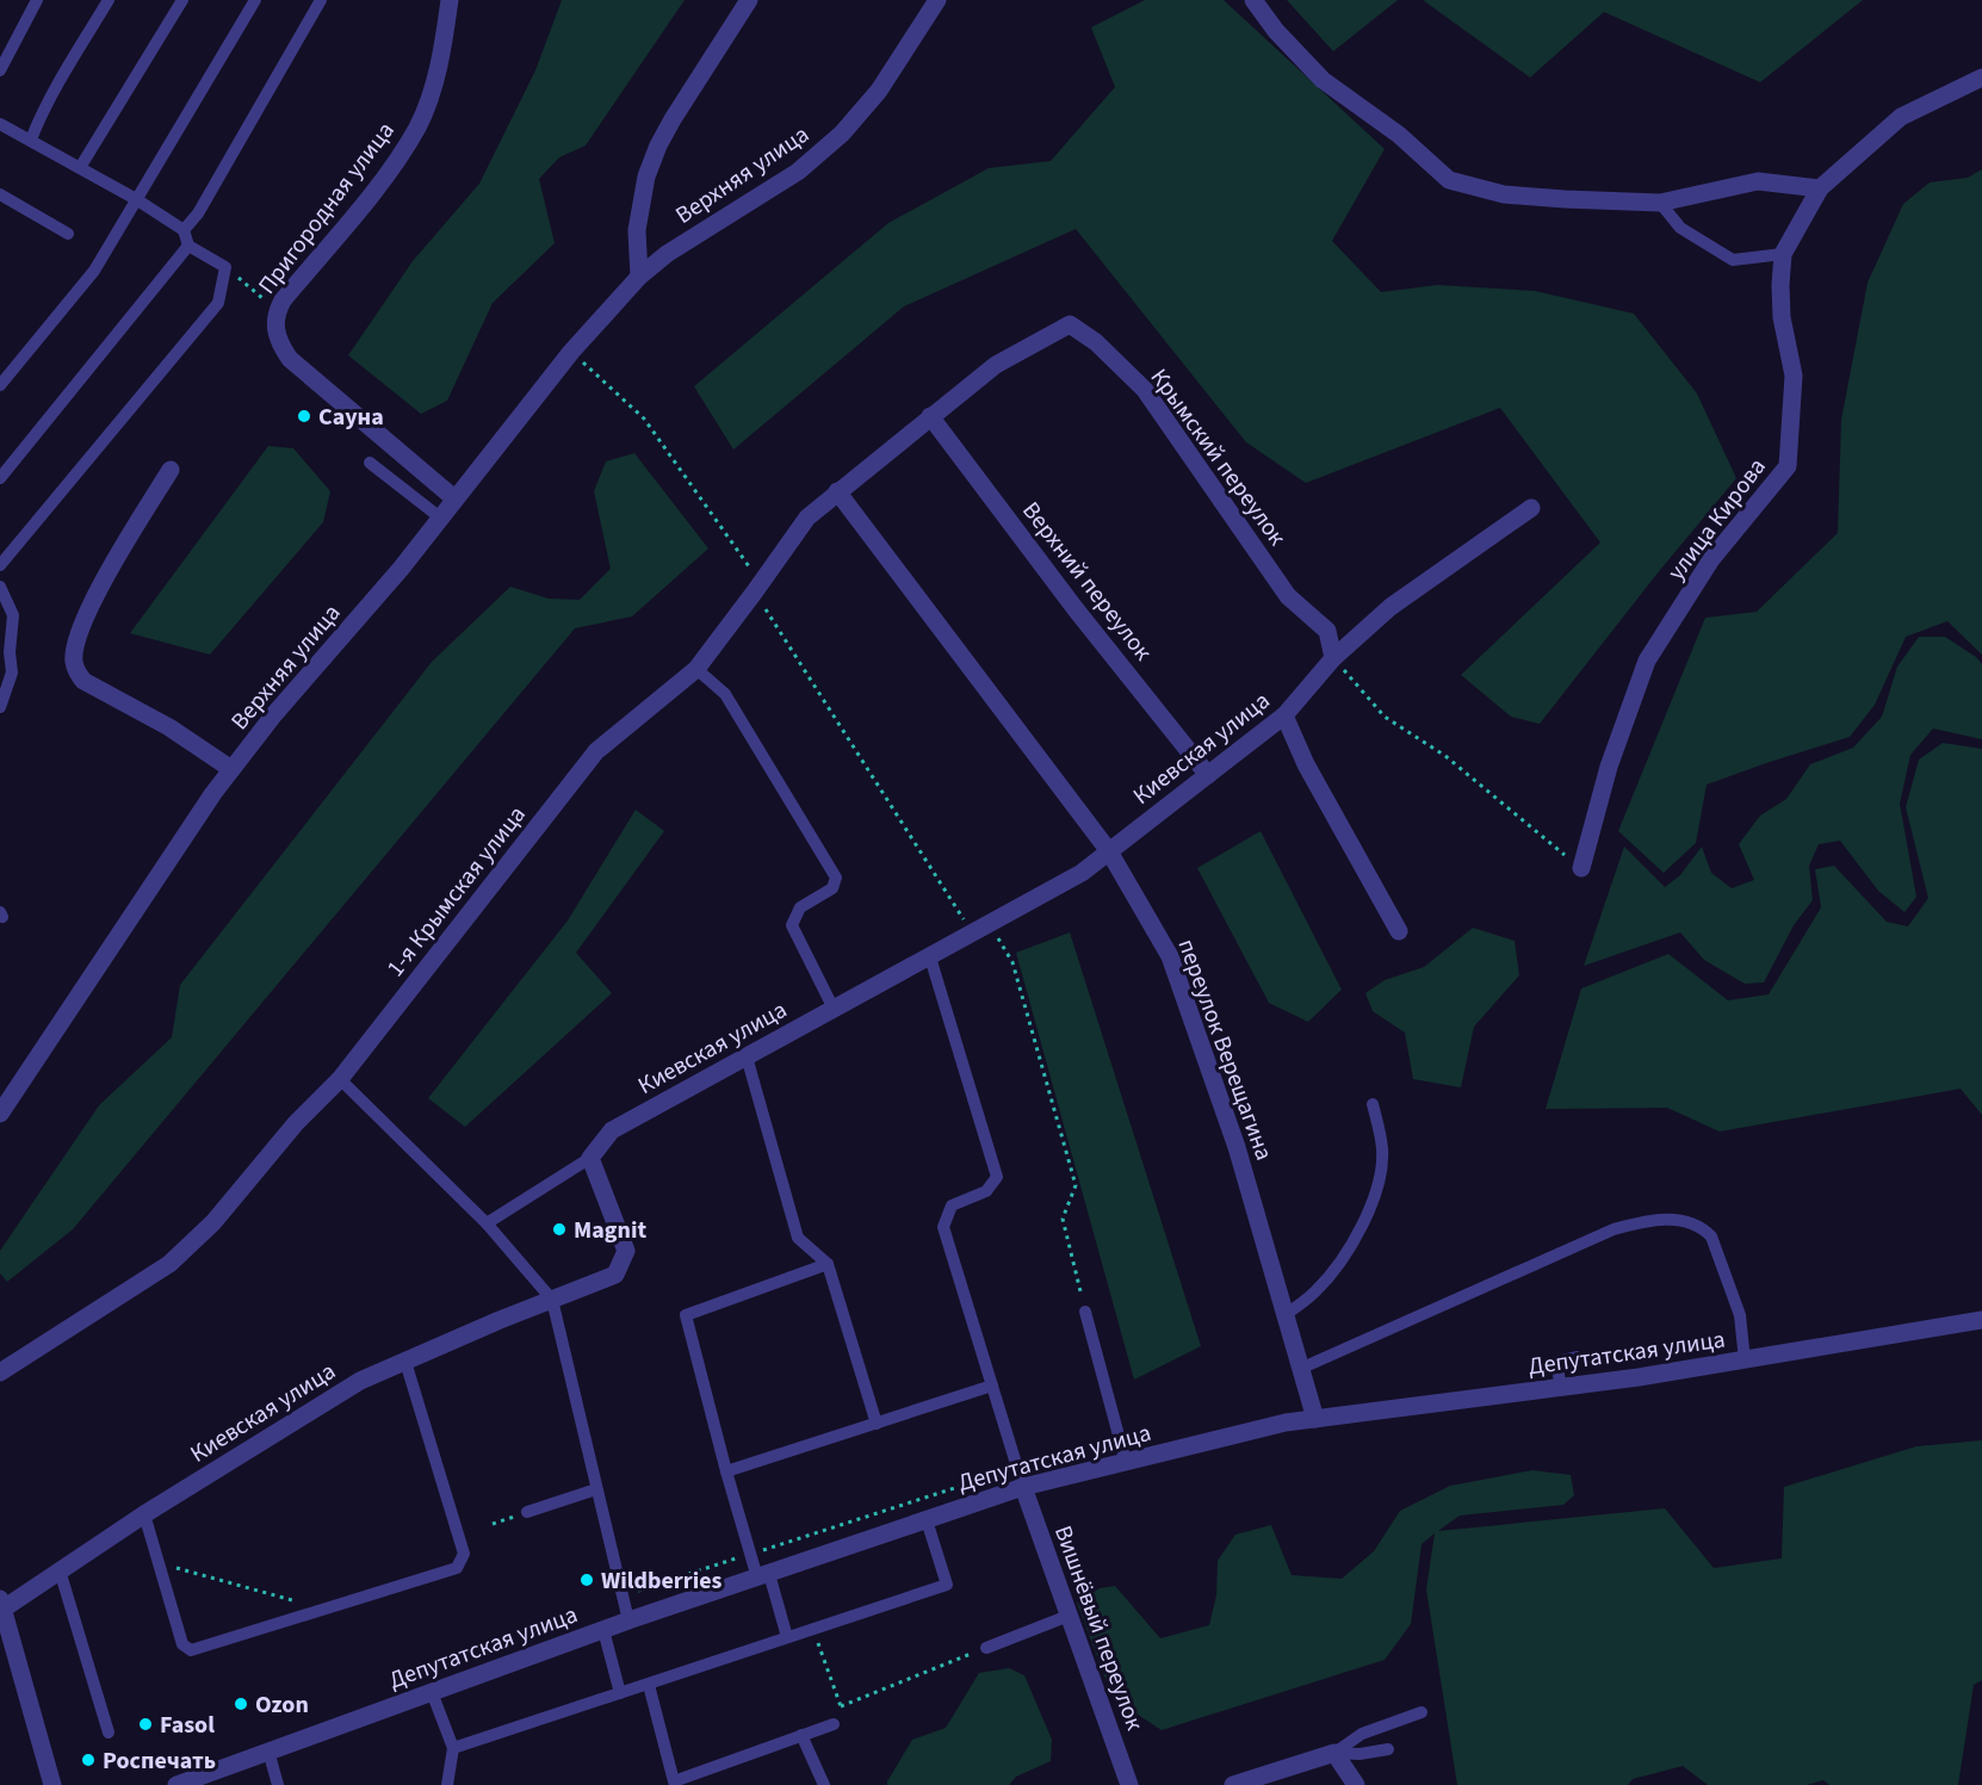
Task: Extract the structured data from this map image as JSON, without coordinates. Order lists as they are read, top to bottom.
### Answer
{
  "streets": {
    "street": [
      "Верхняя улица",
      "Пригородная улица",
      "Крымский переулок",
      "улица Кирова",
      "Верхний переулок",
      "Киевская улица",
      "1-я Крымская улица",
      "переулок Верещагина",
      "Депутатская улица",
      "Вишнёвый переулок"
    ]
  },
  "crossings": [
    ["Верхняя улица", "Пригородная улица"],
    ["Крымский переулок", "Верхний переулок"],
    ["Крымский переулок", "Киевская улица"],
    ["Крымский переулок", "1-я Крымская улица"],
    ["Верхний переулок", "Киевская улица"],
    ["Верхний переулок", "1-я Крымская улица"],
    ["Киевская улица", "переулок Верещагина"],
    ["1-я Крымская улица", "переулок Верещагина"],
    ["переулок Верещагина", "Депутатская улица"],
    ["Депутатская улица", "Вишнёвый переулок"]
  ],
  "places": [
    "Сауна",
    "Magnit",
    "Wildberries",
    "Ozon",
    "Fasol",
    "Роспечать"
  ]
}
